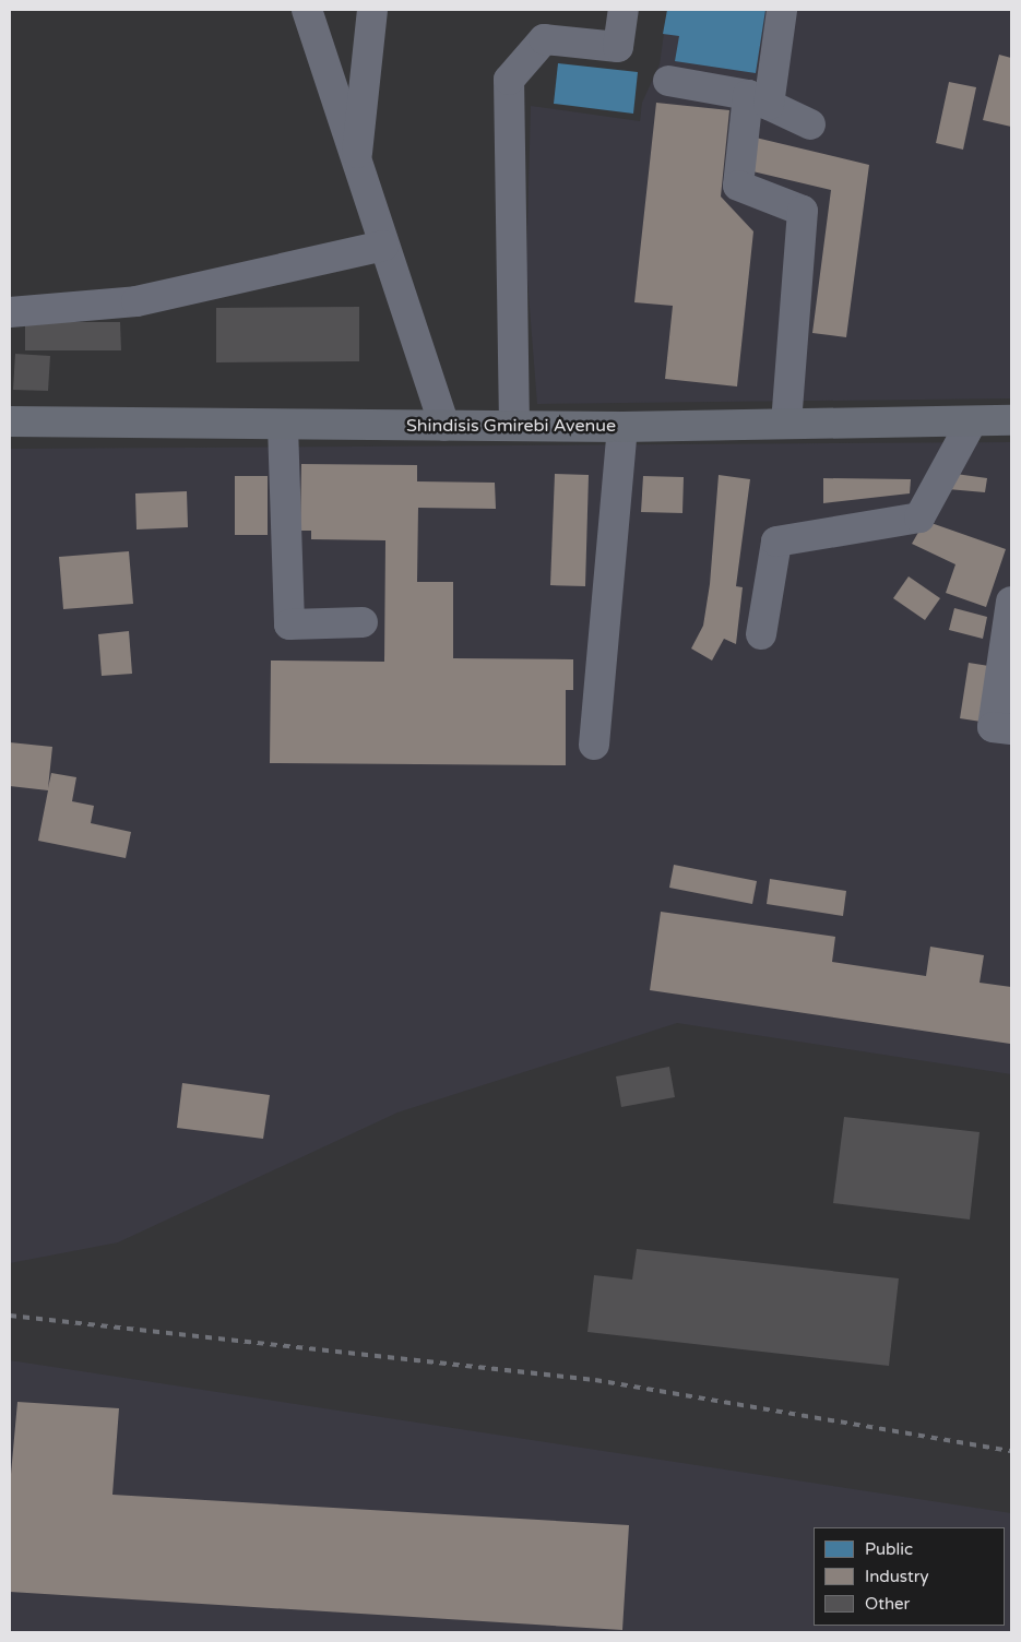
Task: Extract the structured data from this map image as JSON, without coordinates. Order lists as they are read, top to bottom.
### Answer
{
  "streets": {
    "main road": ["Shindisis Gmirebi Avenue"]
  },
  "legend": ["Public", "Industry", "Other"]
}
